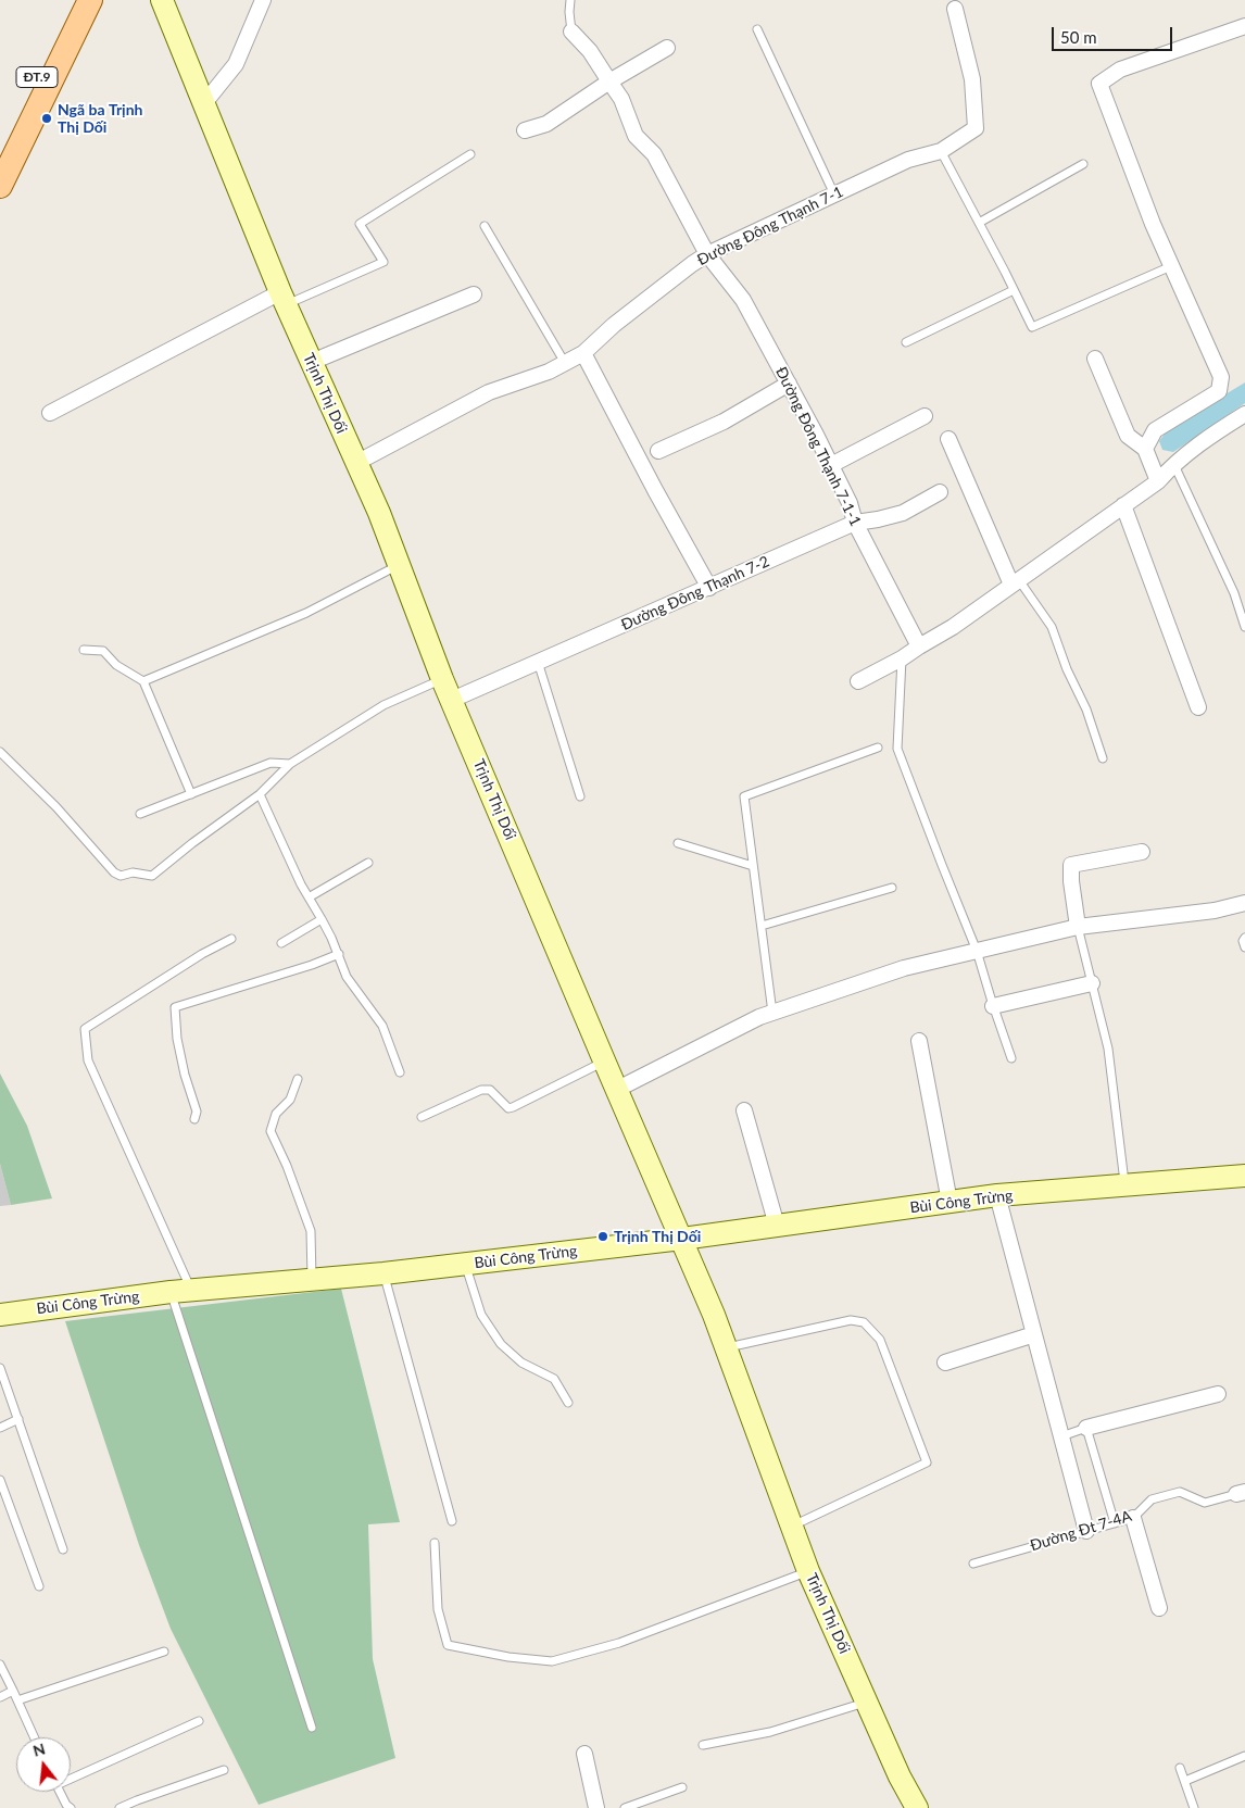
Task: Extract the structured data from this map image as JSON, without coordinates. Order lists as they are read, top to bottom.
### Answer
{
  "streets": {
    "main road": ["ĐT.9"],
    "street": [
      "Đường Đông Thạnh 7-1",
      "Trịnh Thị Dối",
      "Đường Đông Thạnh 7-1-1",
      "Đường Đông Thạnh 7-2",
      "Bùi Công Trừng"
    ],
    "lane": ["Đường Đt 7-4A"]
  },
  "crossings": [
    ["Đường Đông Thạnh 7-1", "Trịnh Thị Dối"],
    ["Đường Đông Thạnh 7-1", "Đường Đông Thạnh 7-1-1"],
    ["Trịnh Thị Dối", "Đường Đông Thạnh 7-2"],
    ["Trịnh Thị Dối", "Bùi Công Trừng"],
    ["Đường Đông Thạnh 7-1-1", "Đường Đông Thạnh 7-2"]
  ],
  "places": ["Ngã ba Trịnh Thị Dối", "Trịnh Thị Dối"],
  "scale_bar": "50 m",
  "north": "top"
}
